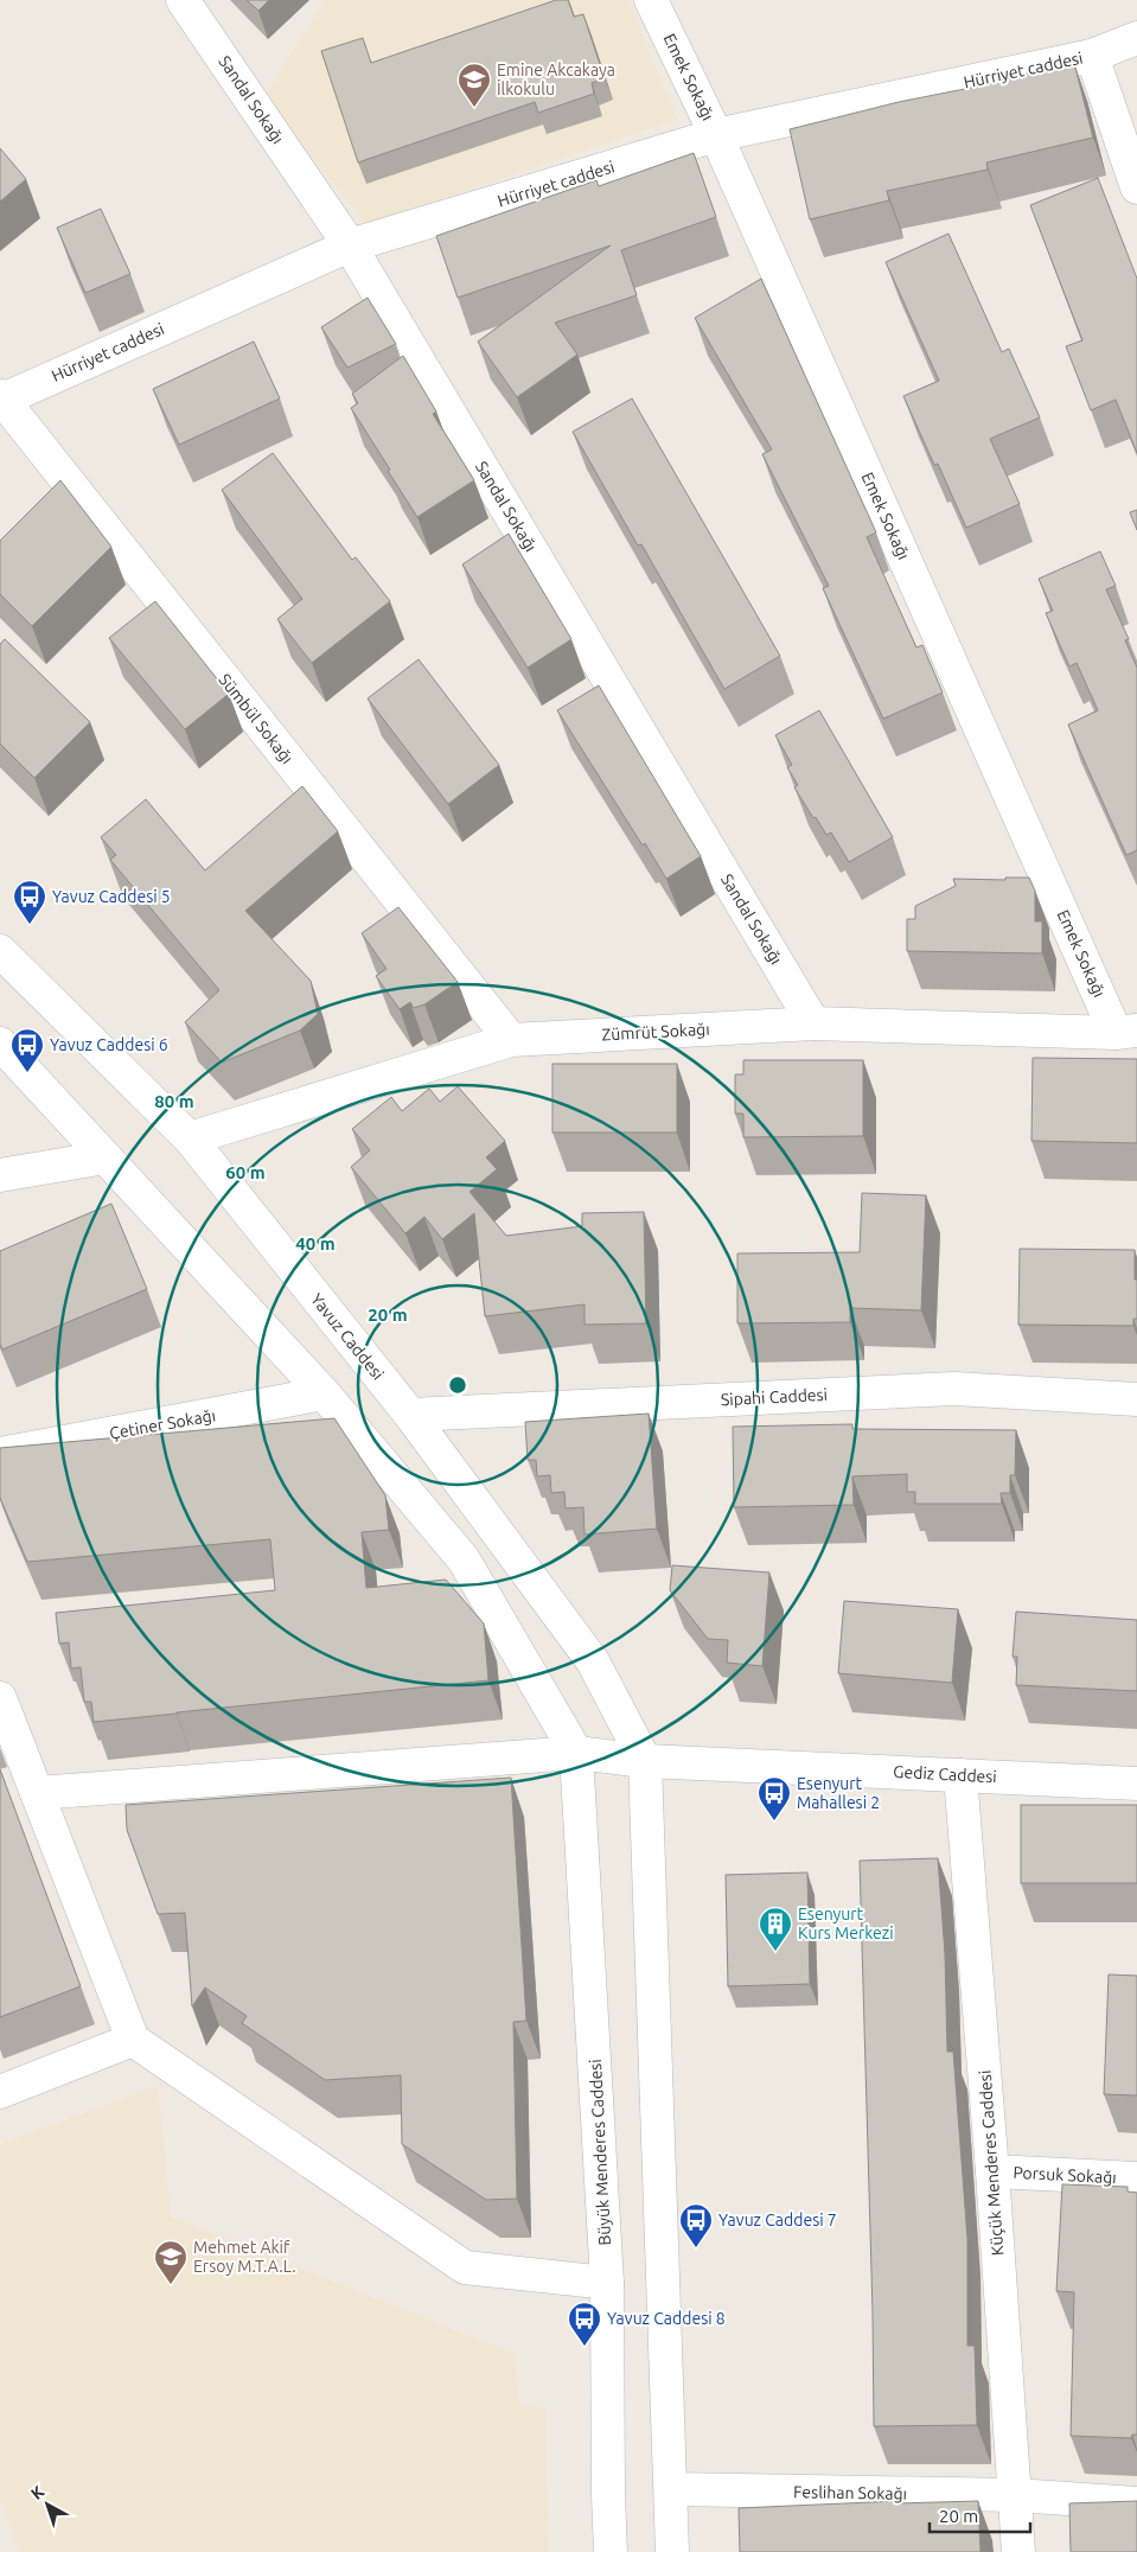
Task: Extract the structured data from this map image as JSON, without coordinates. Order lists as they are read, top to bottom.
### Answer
{
  "streets": {
    "street": [
      "Hürriyet caddesi",
      "Emek Sokağı",
      "Sandal Sokağı",
      "Sümbül Sokağı",
      "Zümrüt Sokağı",
      "Yavuz Caddesi",
      "Sipahi Caddesi",
      "Çetiner Sokağı",
      "Gediz Caddesi",
      "Büyük Menderes Caddesi",
      "Küçük Menderes Caddesi",
      "Porsuk Sokağı",
      "Feslihan Sokağı"
    ]
  },
  "crossings": [
    ["Hürriyet caddesi", "Emek Sokağı"],
    ["Hürriyet caddesi", "Sandal Sokağı"],
    ["Hürriyet caddesi", "Sümbül Sokağı"],
    ["Emek Sokağı", "Zümrüt Sokağı"],
    ["Sandal Sokağı", "Zümrüt Sokağı"],
    ["Sümbül Sokağı", "Zümrüt Sokağı"],
    ["Zümrüt Sokağı", "Yavuz Caddesi"],
    ["Yavuz Caddesi", "Sipahi Caddesi"],
    ["Yavuz Caddesi", "Gediz Caddesi"],
    ["Gediz Caddesi", "Büyük Menderes Caddesi"],
    ["Gediz Caddesi", "Küçük Menderes Caddesi"],
    ["Küçük Menderes Caddesi", "Porsuk Sokağı"],
    ["Küçük Menderes Caddesi", "Feslihan Sokağı"]
  ],
  "places": {
    "school or university": ["Emine Akcakaya İlkokulu", "Mehmet Akif Ersoy M.T.A.L."],
    "bus stop": [
      "Yavuz Caddesi 5",
      "Yavuz Caddesi 6",
      "Esenyurt Mahallesi 2",
      "Yavuz Caddesi 7",
      "Yavuz Caddesi 8"
    ],
    "building": ["Esenyurt Kurs Merkezi"]
  },
  "scale_bar": "20 m",
  "north": "top left",
  "rings": [
    "80 m",
    "60 m",
    "40 m",
    "20 m"
  ]
}
